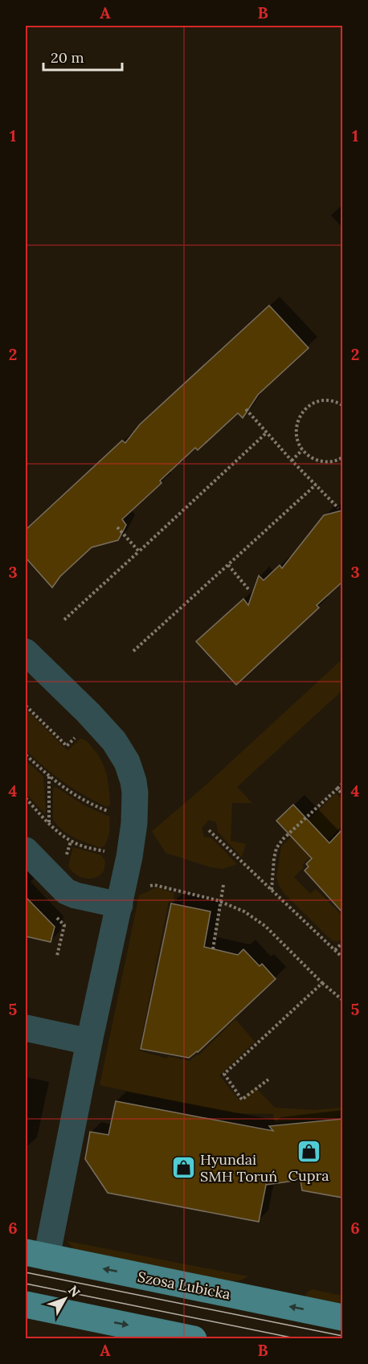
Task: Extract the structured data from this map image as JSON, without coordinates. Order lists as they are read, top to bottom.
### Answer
{
  "streets": {
    "main road": ["Szosa Lubicka"]
  },
  "places": {
    "shop": ["Cupra", "Hyundai SMH Toruń"]
  },
  "scale_bar": "20 m",
  "north": "top right",
  "grid": {
    "columns": ["A", "B"],
    "rows": [
      "1",
      "2",
      "3",
      "4",
      "5",
      "6"
    ]
  }
}
